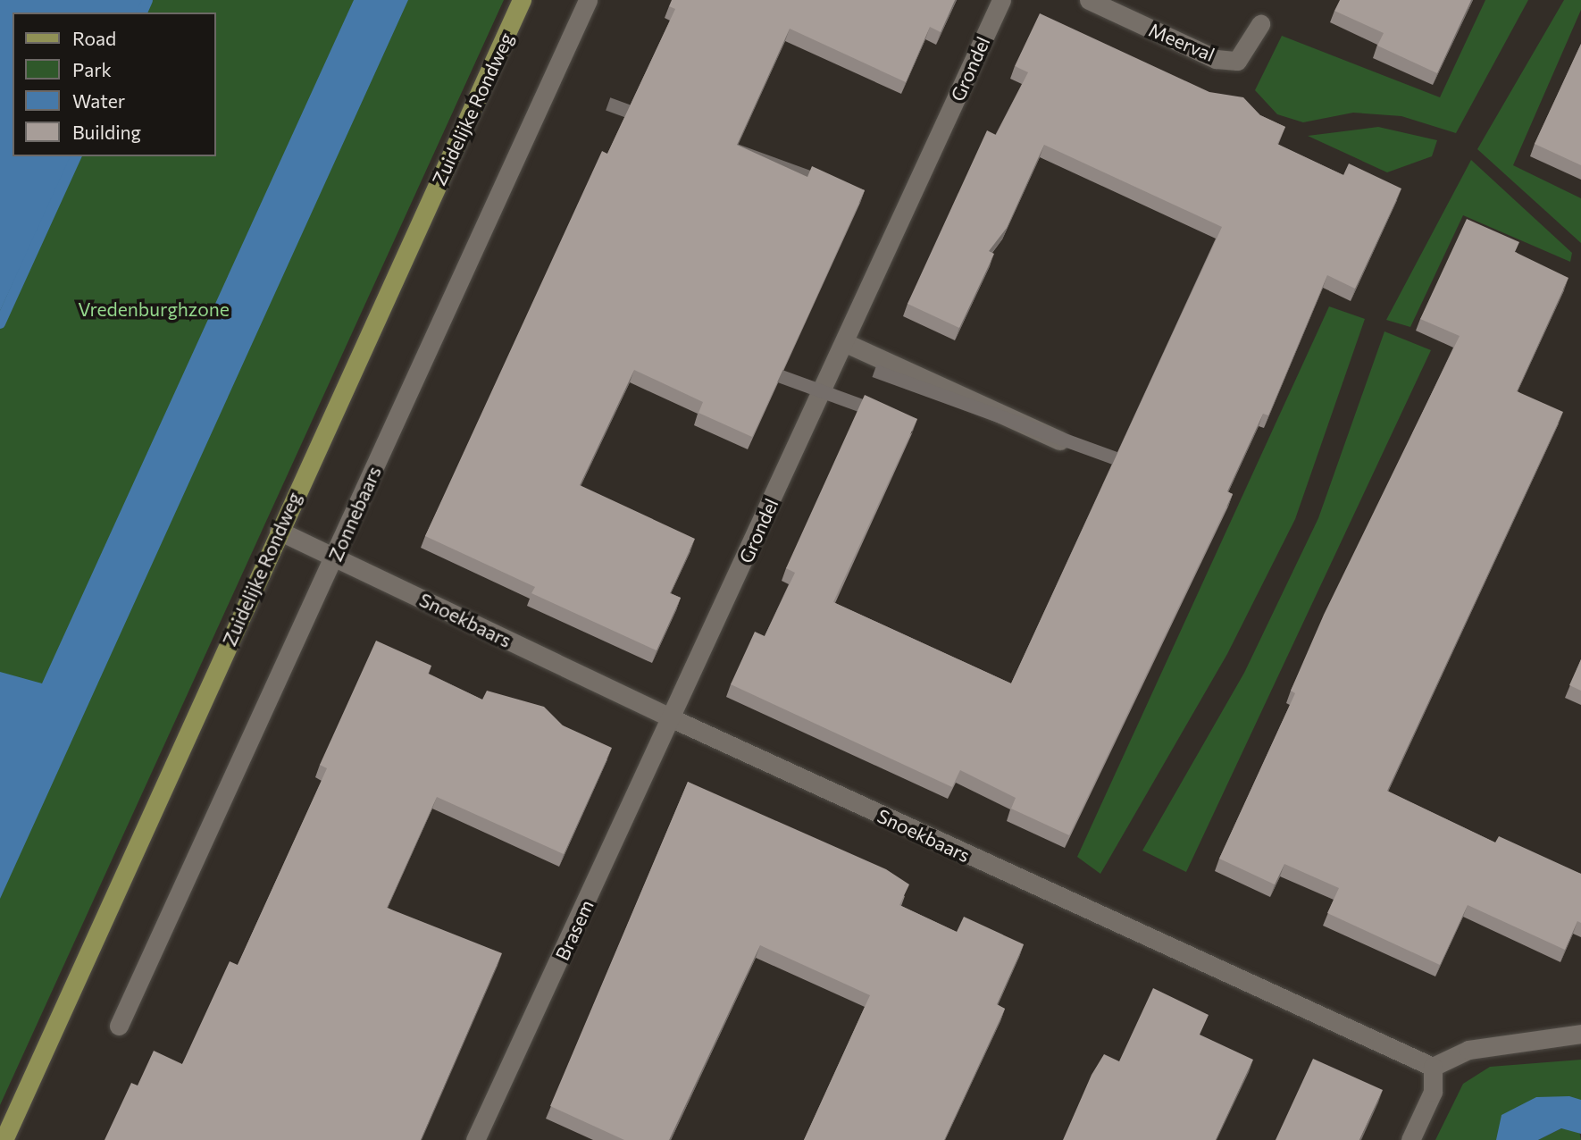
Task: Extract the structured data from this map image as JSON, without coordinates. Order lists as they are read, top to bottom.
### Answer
{
  "streets": {
    "main road": ["Zuidelijke Rondweg"],
    "street": [
      "Meerval",
      "Grondel",
      "Zonnebaars",
      "Snoekbaars",
      "Brasem"
    ]
  },
  "crossings": [
    ["Grondel", "Snoekbaars"],
    ["Grondel", "Brasem"],
    ["Zuidelijke Rondweg", "Snoekbaars"],
    ["Zonnebaars", "Snoekbaars"],
    ["Snoekbaars", "Brasem"]
  ],
  "parks": ["Vredenburghzone"],
  "legend": [
    "Road",
    "Park",
    "Water",
    "Building"
  ]
}
